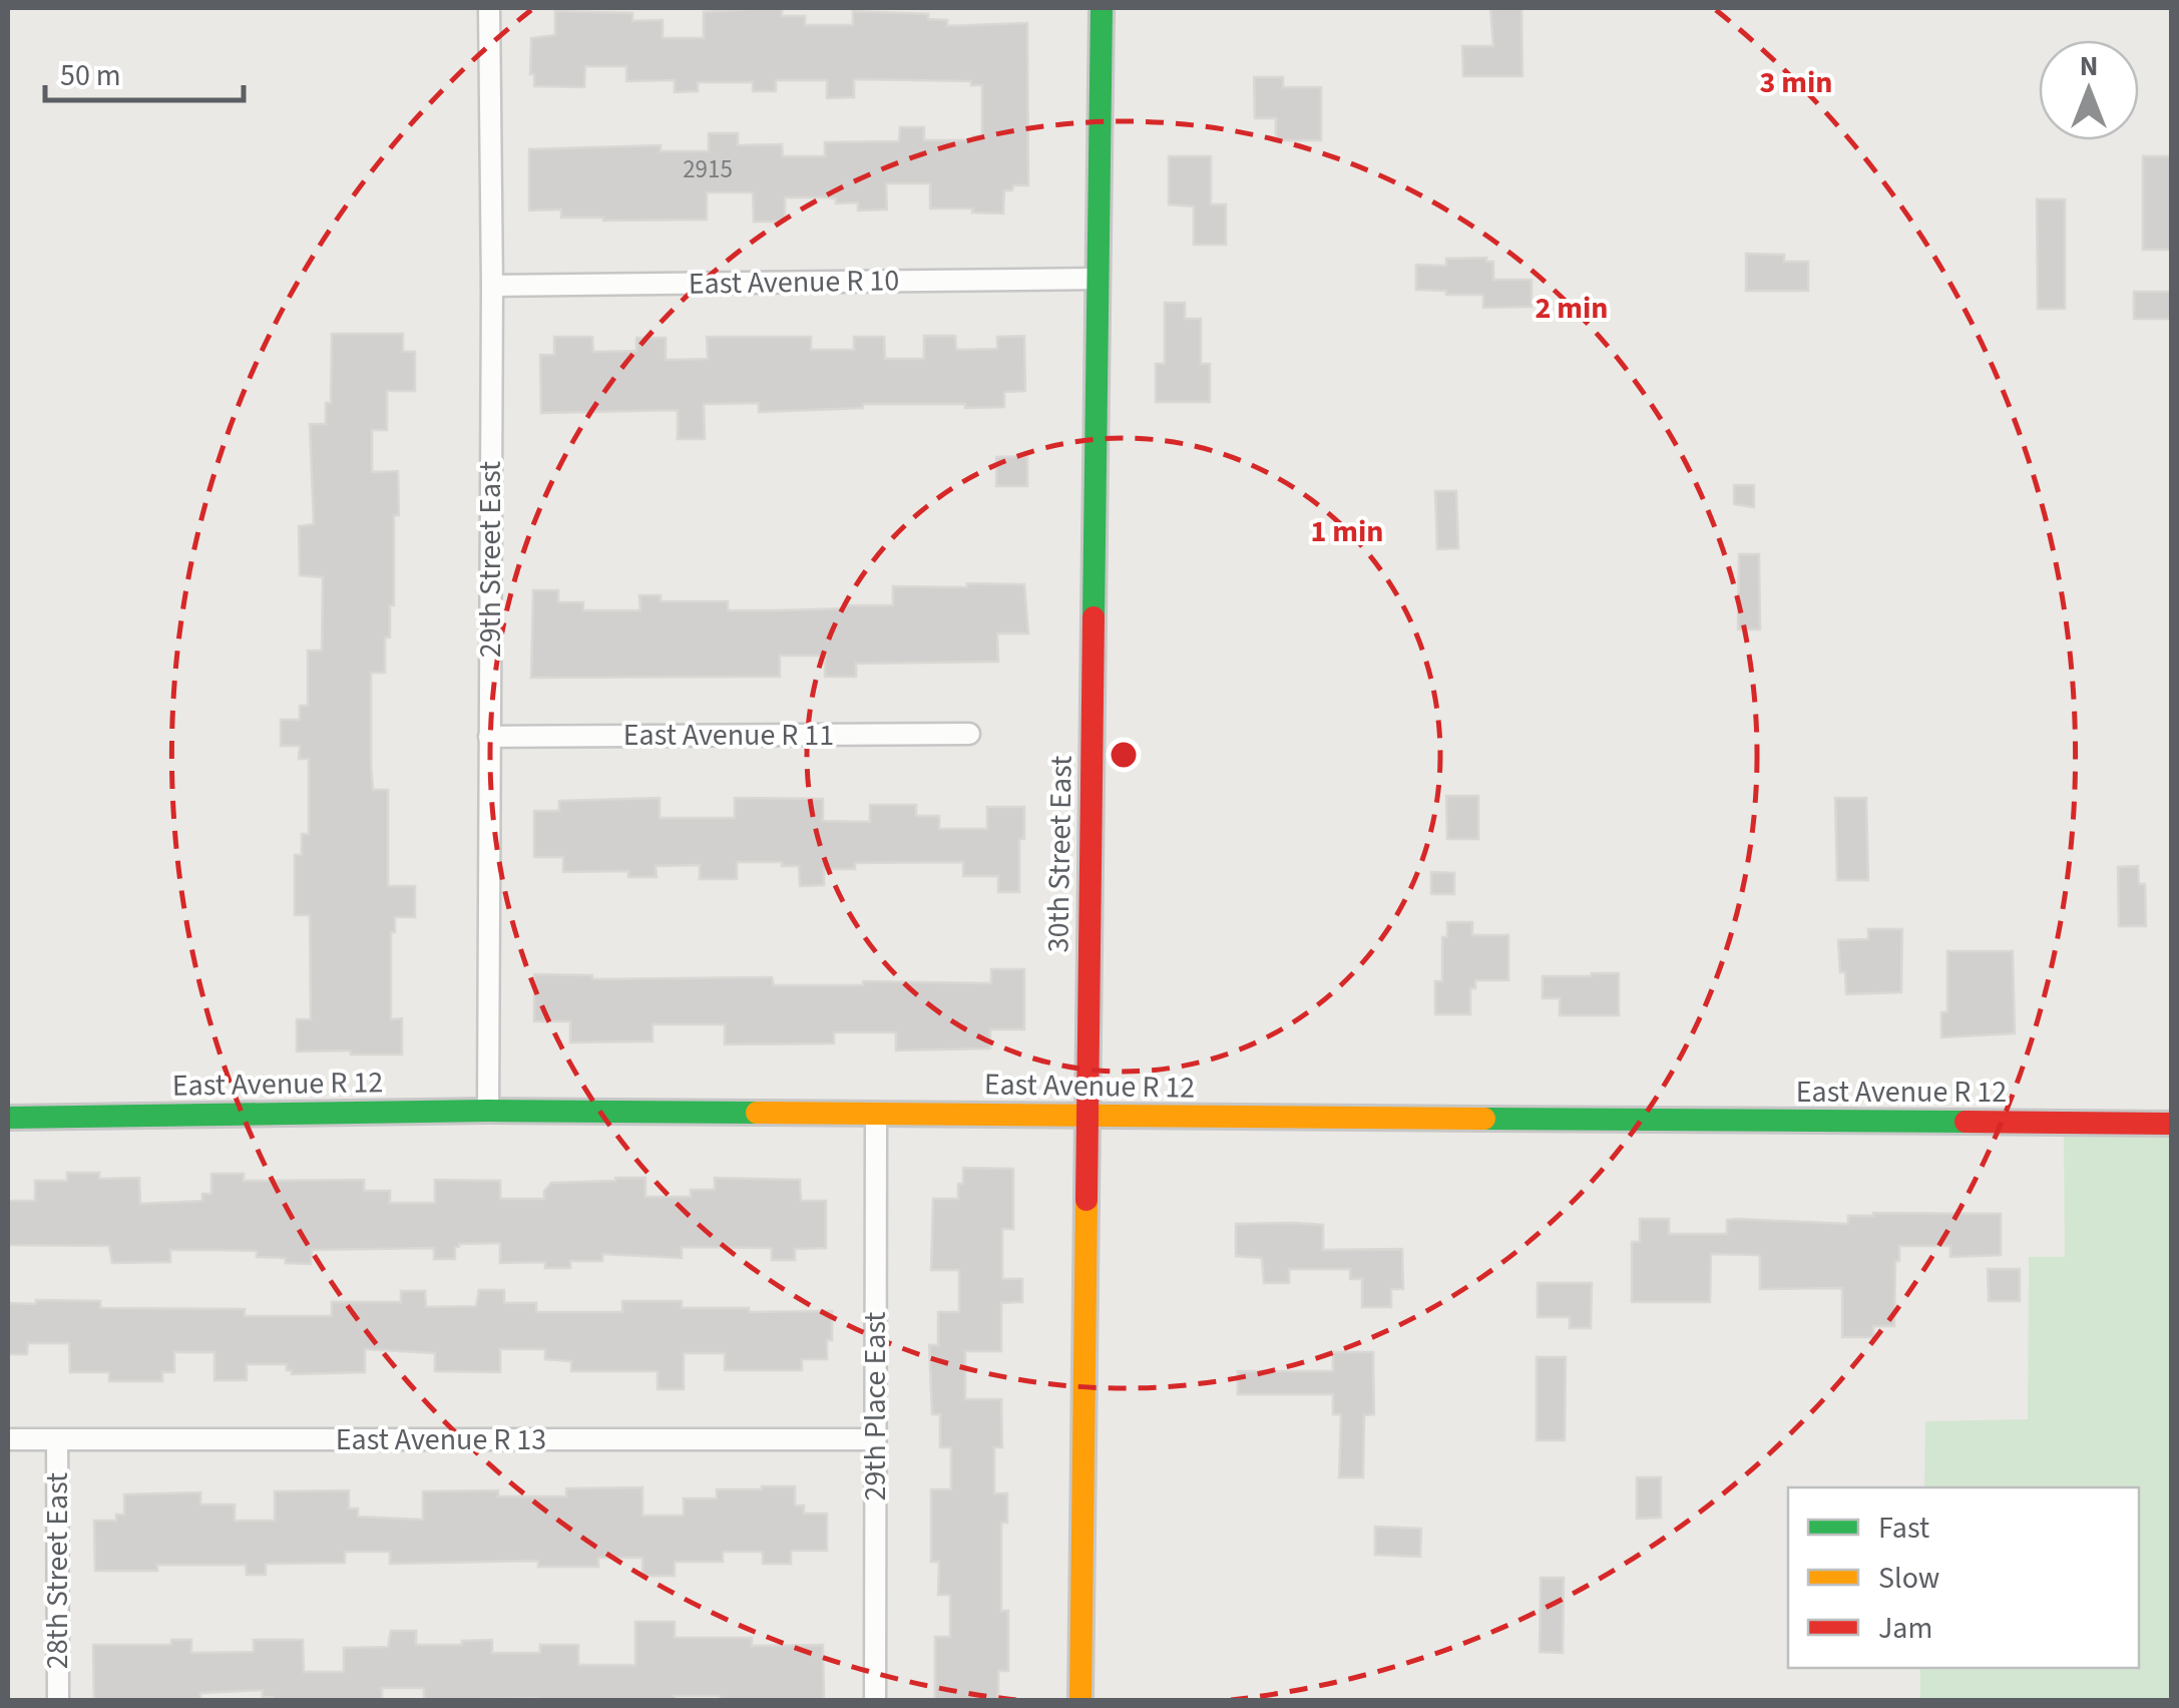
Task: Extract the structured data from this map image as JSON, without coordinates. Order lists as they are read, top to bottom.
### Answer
{
  "streets": {
    "street": [
      "East Avenue R 10",
      "29th Street East",
      "East Avenue R 11",
      "30th Street East",
      "East Avenue R 12",
      "29th Place East",
      "East Avenue R 13",
      "28th Street East"
    ]
  },
  "crossings": [
    ["East Avenue R 10", "29th Street East"],
    ["East Avenue R 10", "30th Street East"],
    ["29th Street East", "East Avenue R 11"],
    ["29th Street East", "East Avenue R 12"],
    ["30th Street East", "East Avenue R 12"],
    ["East Avenue R 12", "29th Place East"],
    ["29th Place East", "East Avenue R 13"],
    ["East Avenue R 13", "28th Street East"]
  ],
  "house_numbers": ["2915"],
  "legend": ["Fast", "Slow", "Jam"],
  "scale_bar": "50 m",
  "north": "top",
  "rings": ["3 min", "2 min", "1 min"]
}
